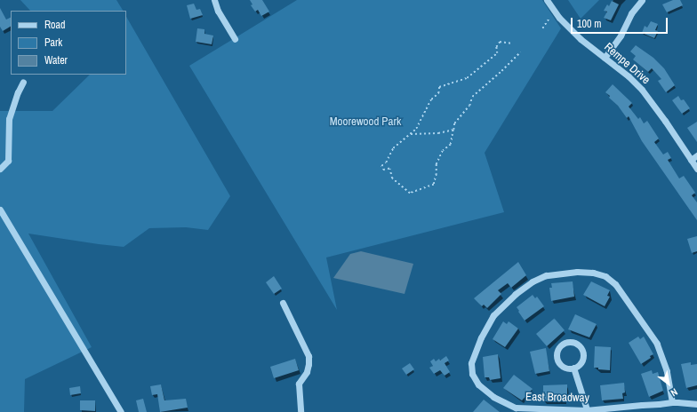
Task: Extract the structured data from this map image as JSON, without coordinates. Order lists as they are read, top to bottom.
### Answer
{
  "streets": {
    "street": ["Rempe Drive", "East Broadway"]
  },
  "parks": ["Moorewood Park"],
  "legend": ["Road", "Park", "Water"],
  "scale_bar": "100 m",
  "north": "bottom right"
}
